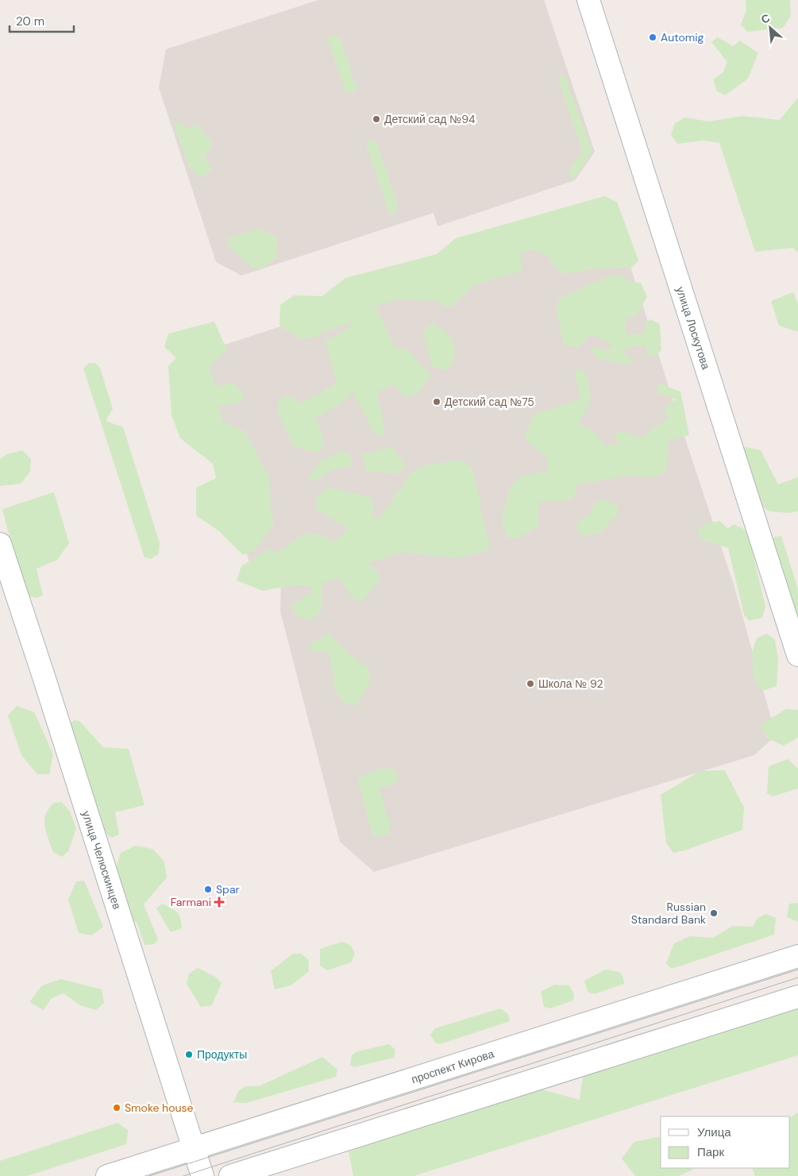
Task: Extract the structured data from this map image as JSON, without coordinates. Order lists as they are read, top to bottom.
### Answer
{
  "streets": {
    "street": ["улица Лоскутова", "улица Челюскинцев", "проспект Кирова"]
  },
  "crossings": [
    ["улица Челюскинцев", "проспект Кирова"]
  ],
  "places": {
    "other": [
      "Automig",
      "Детский сад №94",
      "Детский сад №75",
      "Школа № 92",
      "Spar",
      "Russian Standard Bank",
      "Продукты",
      "Smoke house"
    ],
    "health": ["Farmani"]
  },
  "legend": ["Улица", "Парк"],
  "scale_bar": "20 m",
  "north": "top left"
}
